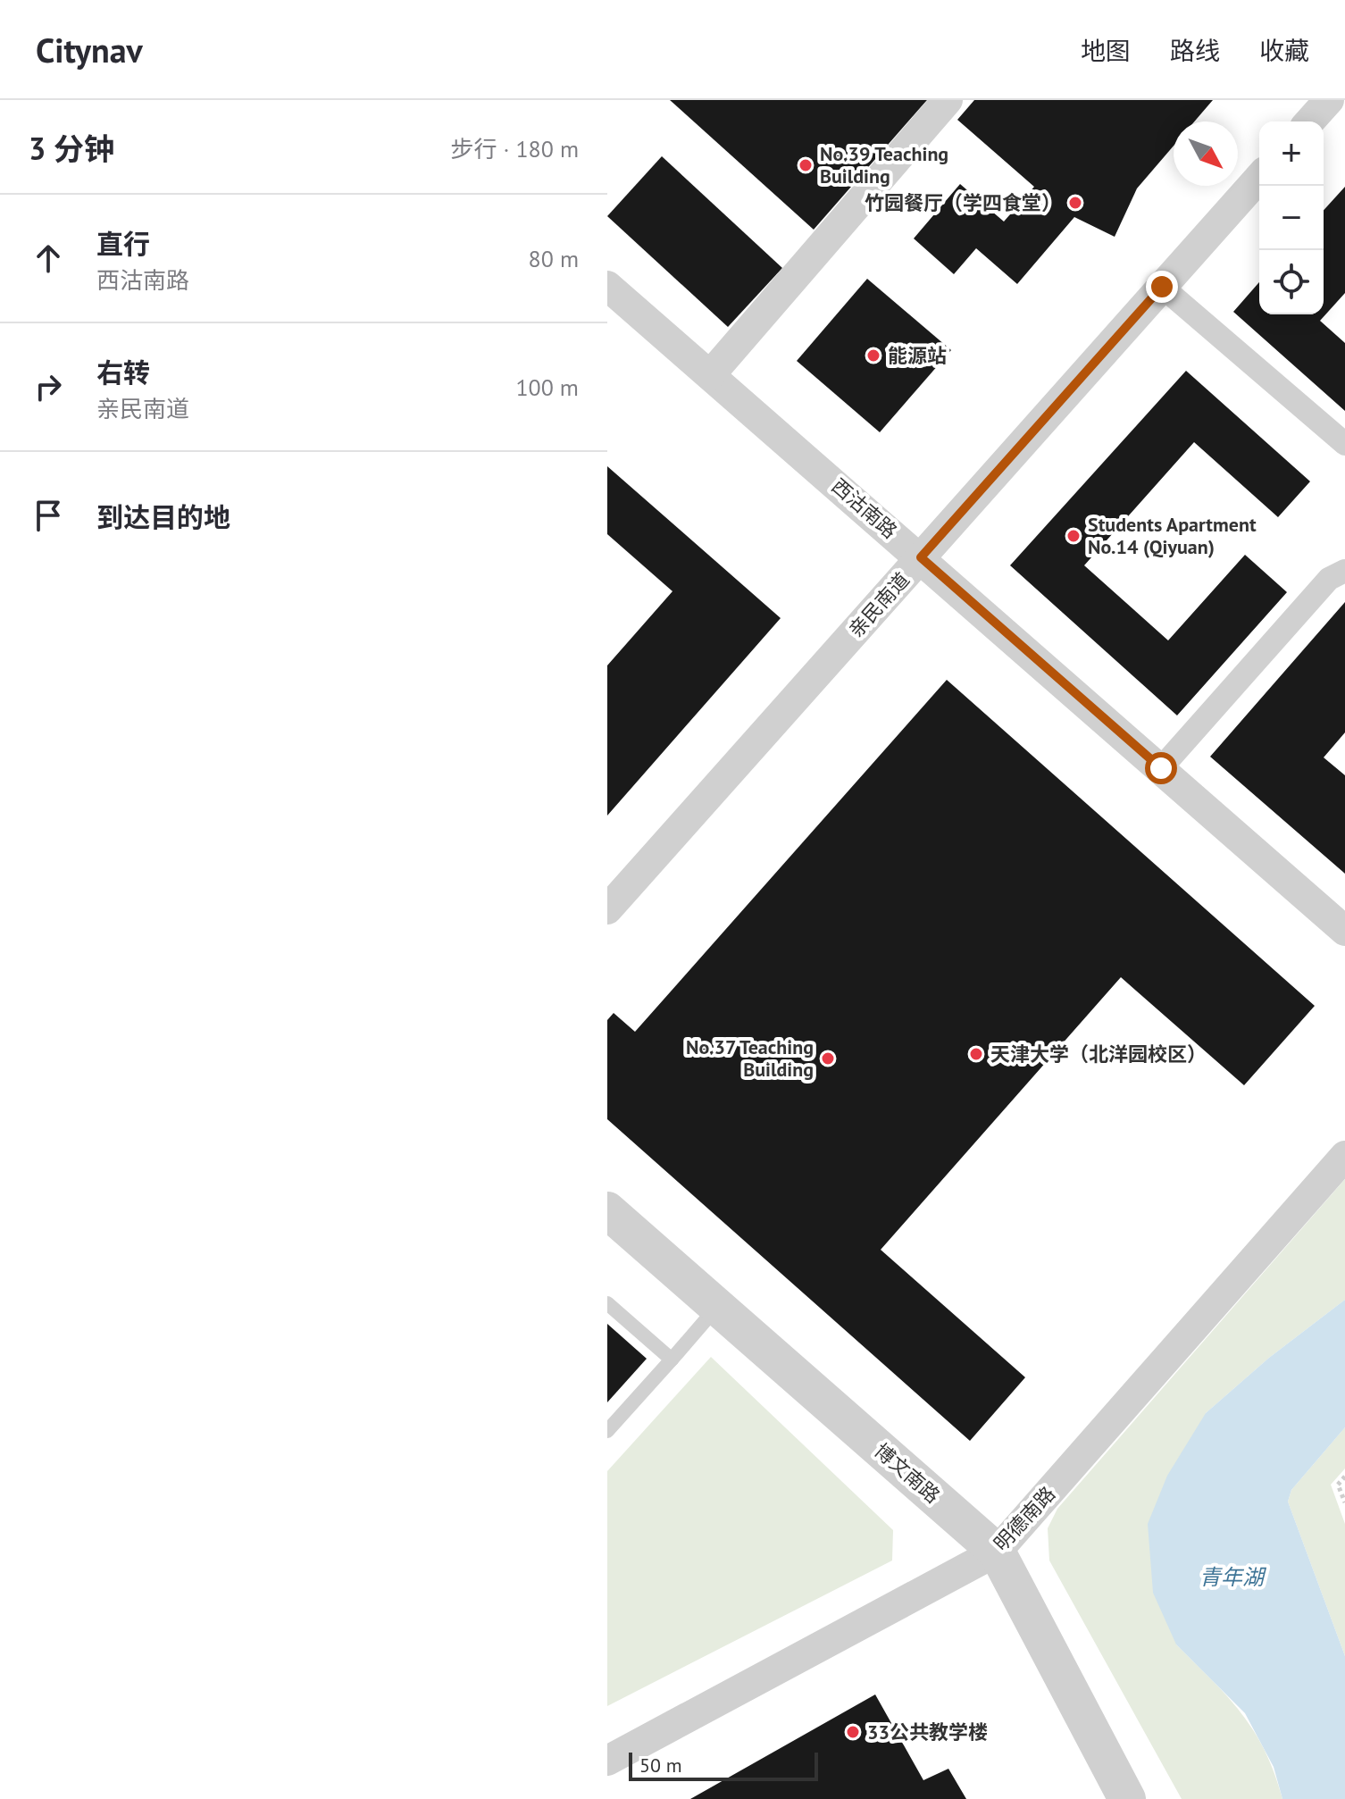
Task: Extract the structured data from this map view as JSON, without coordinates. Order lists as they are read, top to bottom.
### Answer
{
  "streets": {
    "street": [
      "西沽南路",
      "亲民南道",
      "博文南路",
      "明德南路"
    ]
  },
  "crossings": [
    ["西沽南路", "亲民南道"],
    ["博文南路", "明德南路"]
  ],
  "water": ["青年湖"],
  "places": [
    "No.39 Teaching Building",
    "竹园餐厅（学四食堂）",
    "能源站",
    "Students Apartment No.14 (Qiyuan)",
    "天津大学（北洋园校区）",
    "No.37 Teaching Building",
    "33公共教学楼"
  ],
  "scale_bar": "50 m",
  "north": "bottom right",
  "page": {
    "header": "Citynav",
    "nav": ["地图", "路线", "收藏"],
    "heading": ["3 分钟", "步行 · 180 m"],
    "map_buttons": ["+", "−"],
    "list": [
      ["直行", "西沽南路", "80 m"],
      ["右转", "亲民南道", "100 m"],
      "到达目的地"
    ],
    "scale": "50 m"
  }
}
